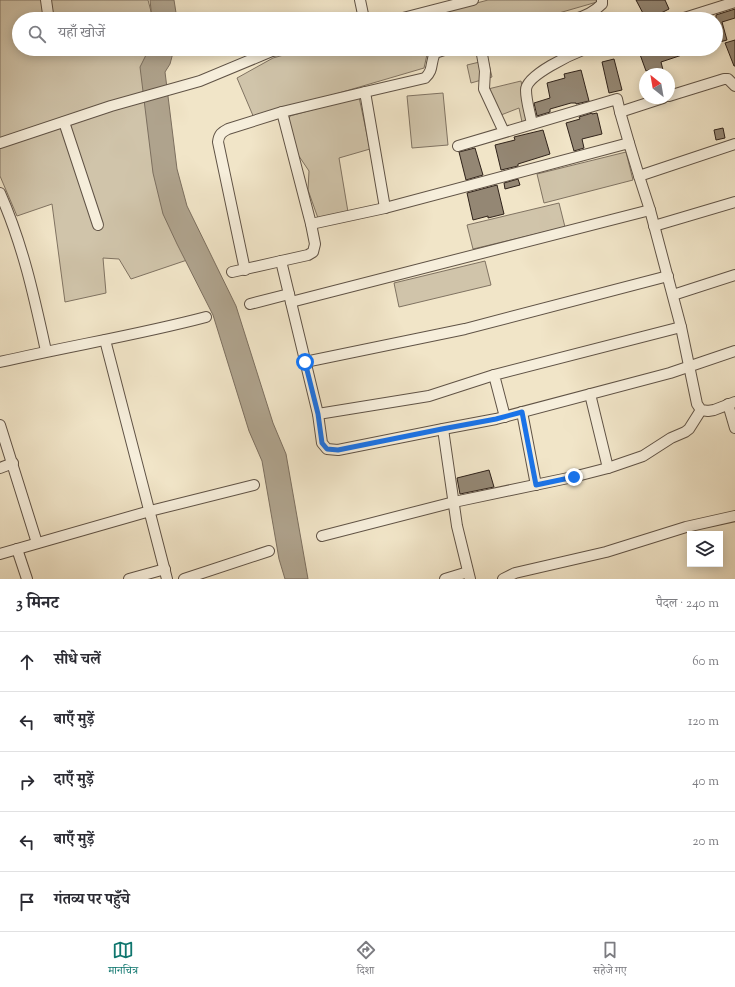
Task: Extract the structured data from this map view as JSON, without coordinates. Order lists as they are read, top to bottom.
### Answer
{
  "north": "top left",
  "page": {
    "search": "यहाँ खोजें",
    "heading": ["3 मिनट", "पैदल · 240 m"],
    "list": [
      ["सीधे चलें", "60 m"],
      ["बाएँ मुड़ें", "120 m"],
      ["दाएँ मुड़ें", "40 m"],
      ["बाएँ मुड़ें", "20 m"],
      "गंतव्य पर पहुँचे"
    ],
    "nav": ["मानचित्र", "दिशा", "सहेजे गए"]
  }
}
